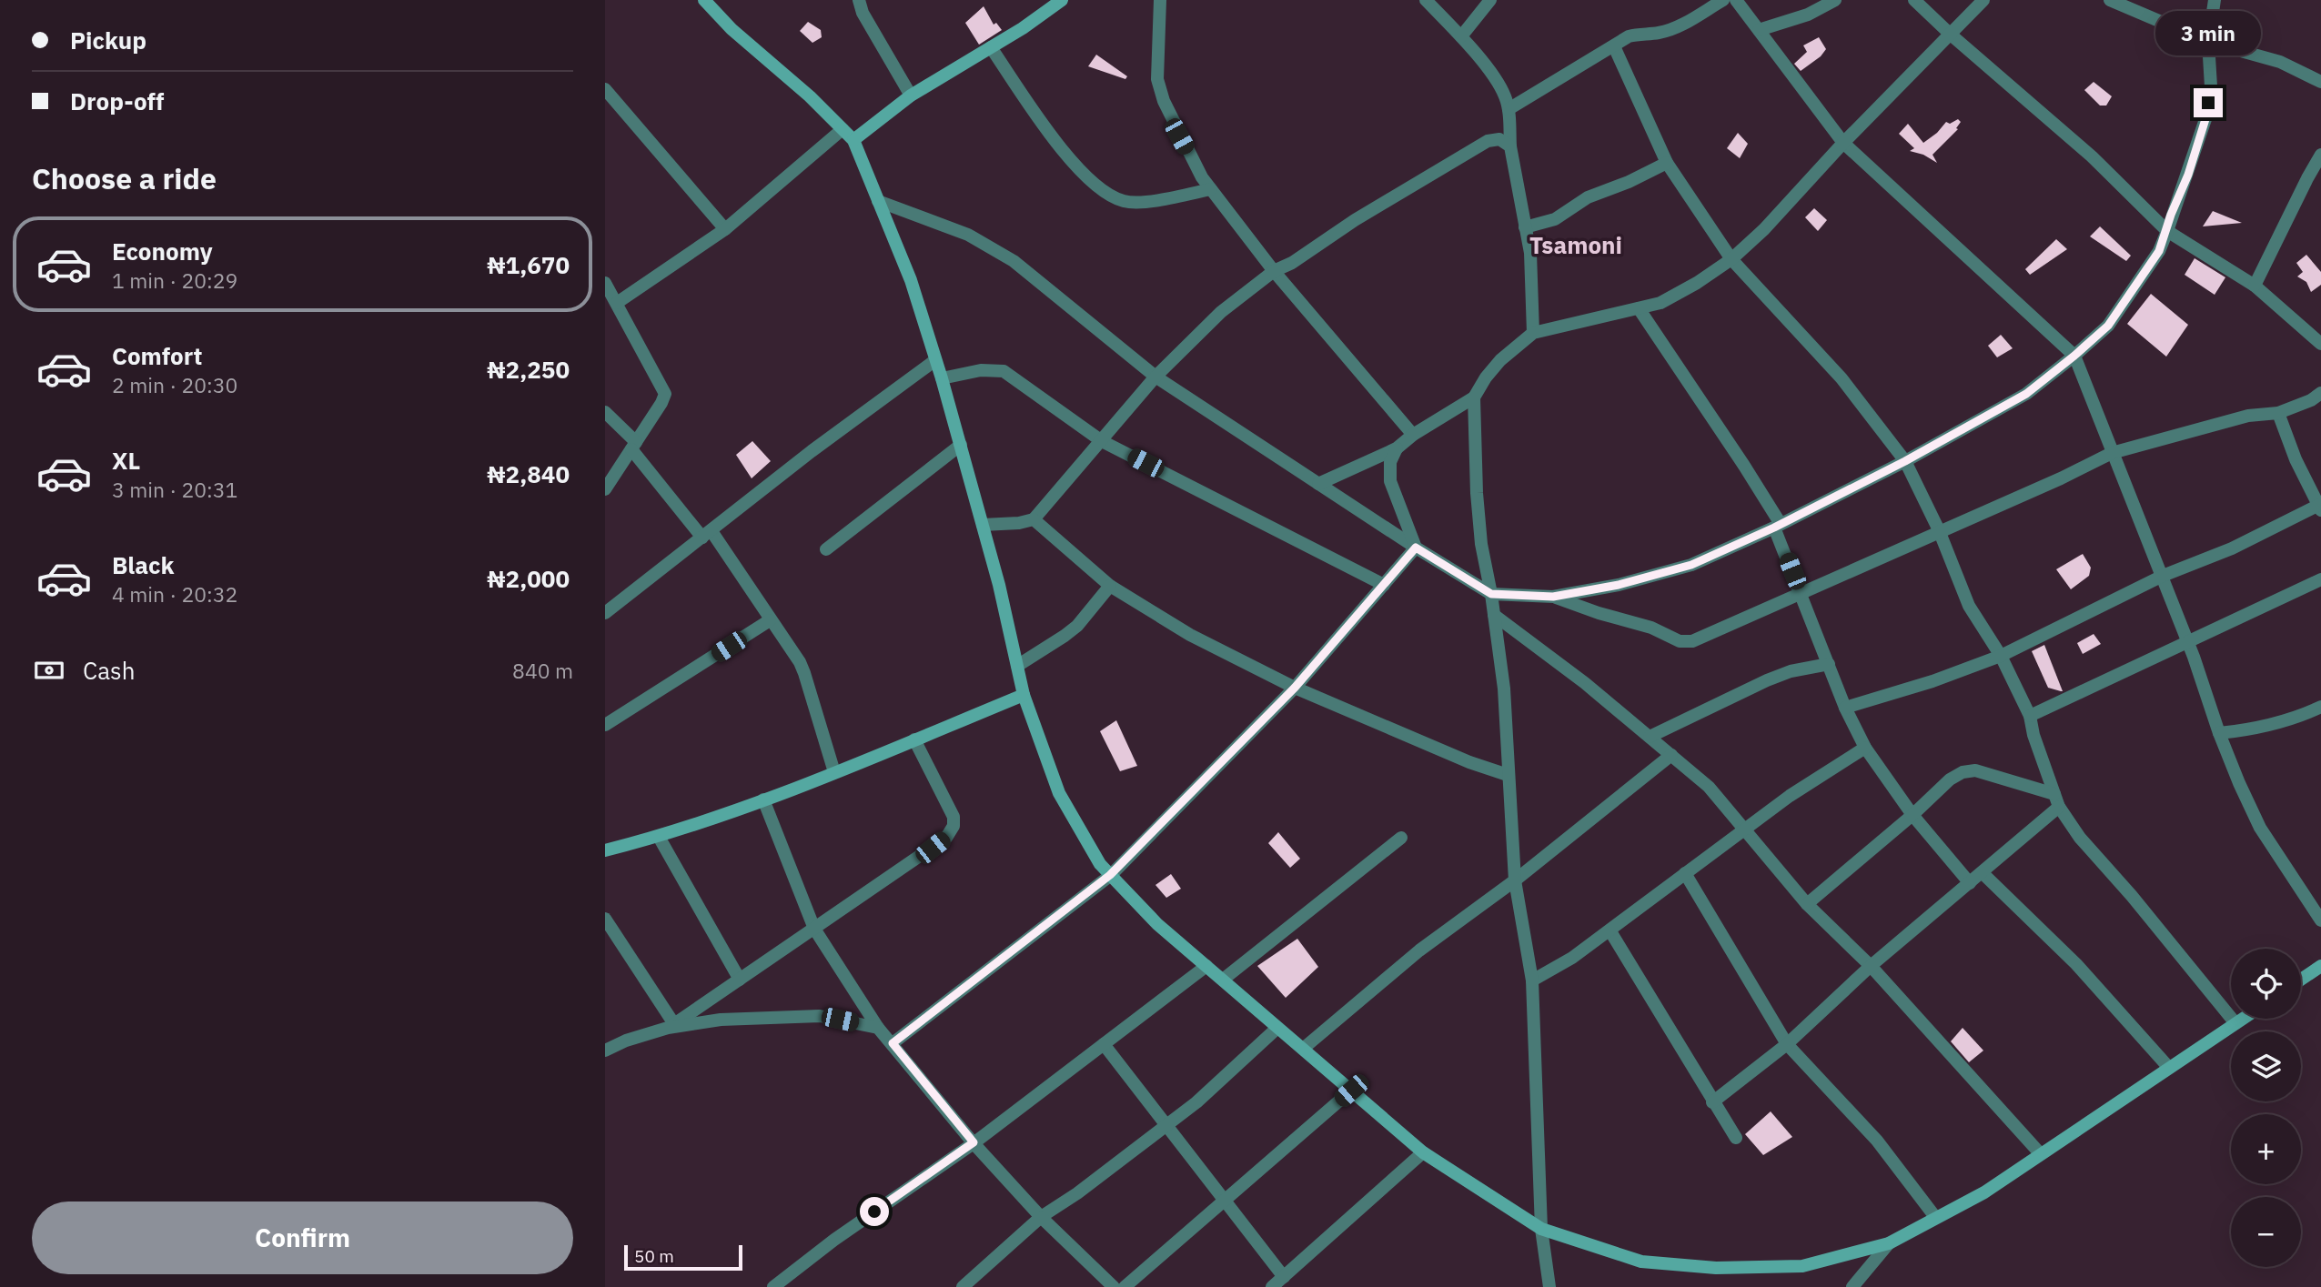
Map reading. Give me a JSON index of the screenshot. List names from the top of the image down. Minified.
{"districts":["Tsamoni"],"scale_bar":"50 m","page":{"banner":["Pickup","Drop-off"],"bubble":"3 min","heading":"Choose a ride","list":[{"name":"Economy","note":"1 min · 20:29","value":"₦1,670"},{"name":"Comfort","note":"2 min · 20:30","value":"₦2,250"},{"name":"XL","note":"3 min · 20:31","value":"₦2,840"},{"name":"Black","note":"4 min · 20:32","value":"₦2,000"}],"pay":["Cash","840 m"],"map_buttons":["+","−"],"buttons":"Confirm","scale":"50 m"}}
